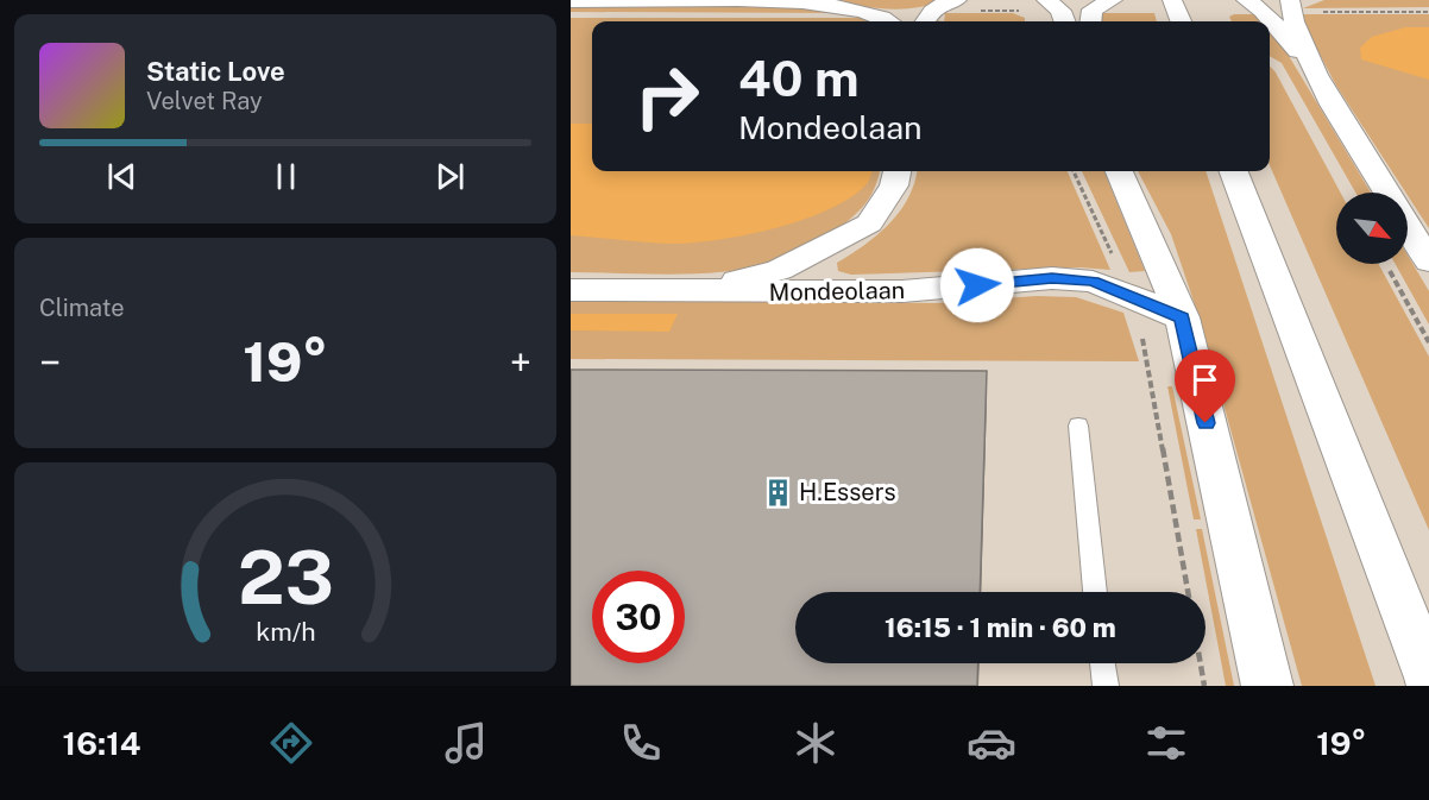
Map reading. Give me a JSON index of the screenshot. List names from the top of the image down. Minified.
{"streets":{"street":["Mondeolaan"]},"places":{"building":["H.Essers"]},"north":"bottom right","page":{"turn":["40 m","Mondeolaan"],"song":["Static Love","Velvet Ray"],"tile":"Climate","heat":["−","19°","+"],"limit":"30","trip":"16:15 · 1 min · 60 m","tabs":["16:14","19°"],"gauge":["23","km/h"]}}
